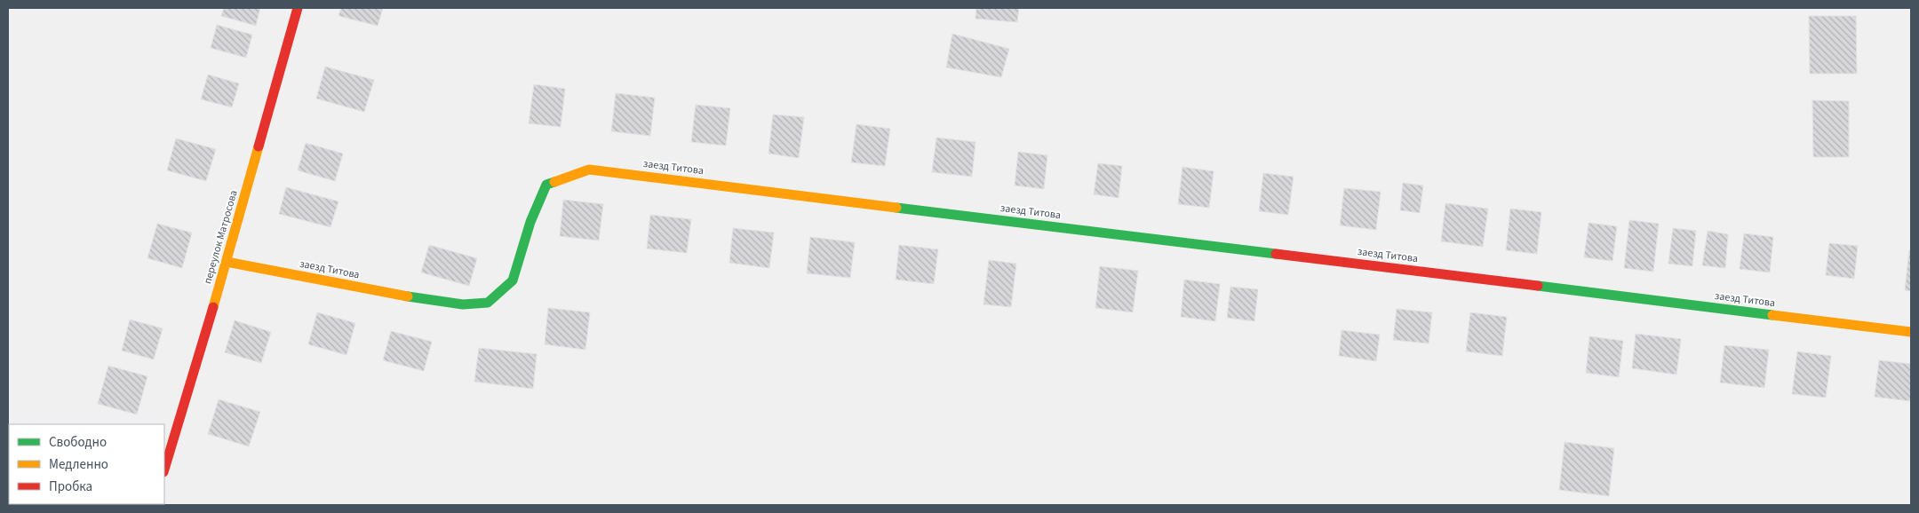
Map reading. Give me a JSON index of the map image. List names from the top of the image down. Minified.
{"streets":{"street":["заезд Титова","переулок Матросова"]},"crossings":[["заезд Титова","переулок Матросова"]],"legend":["Свободно","Медленно","Пробка"]}
